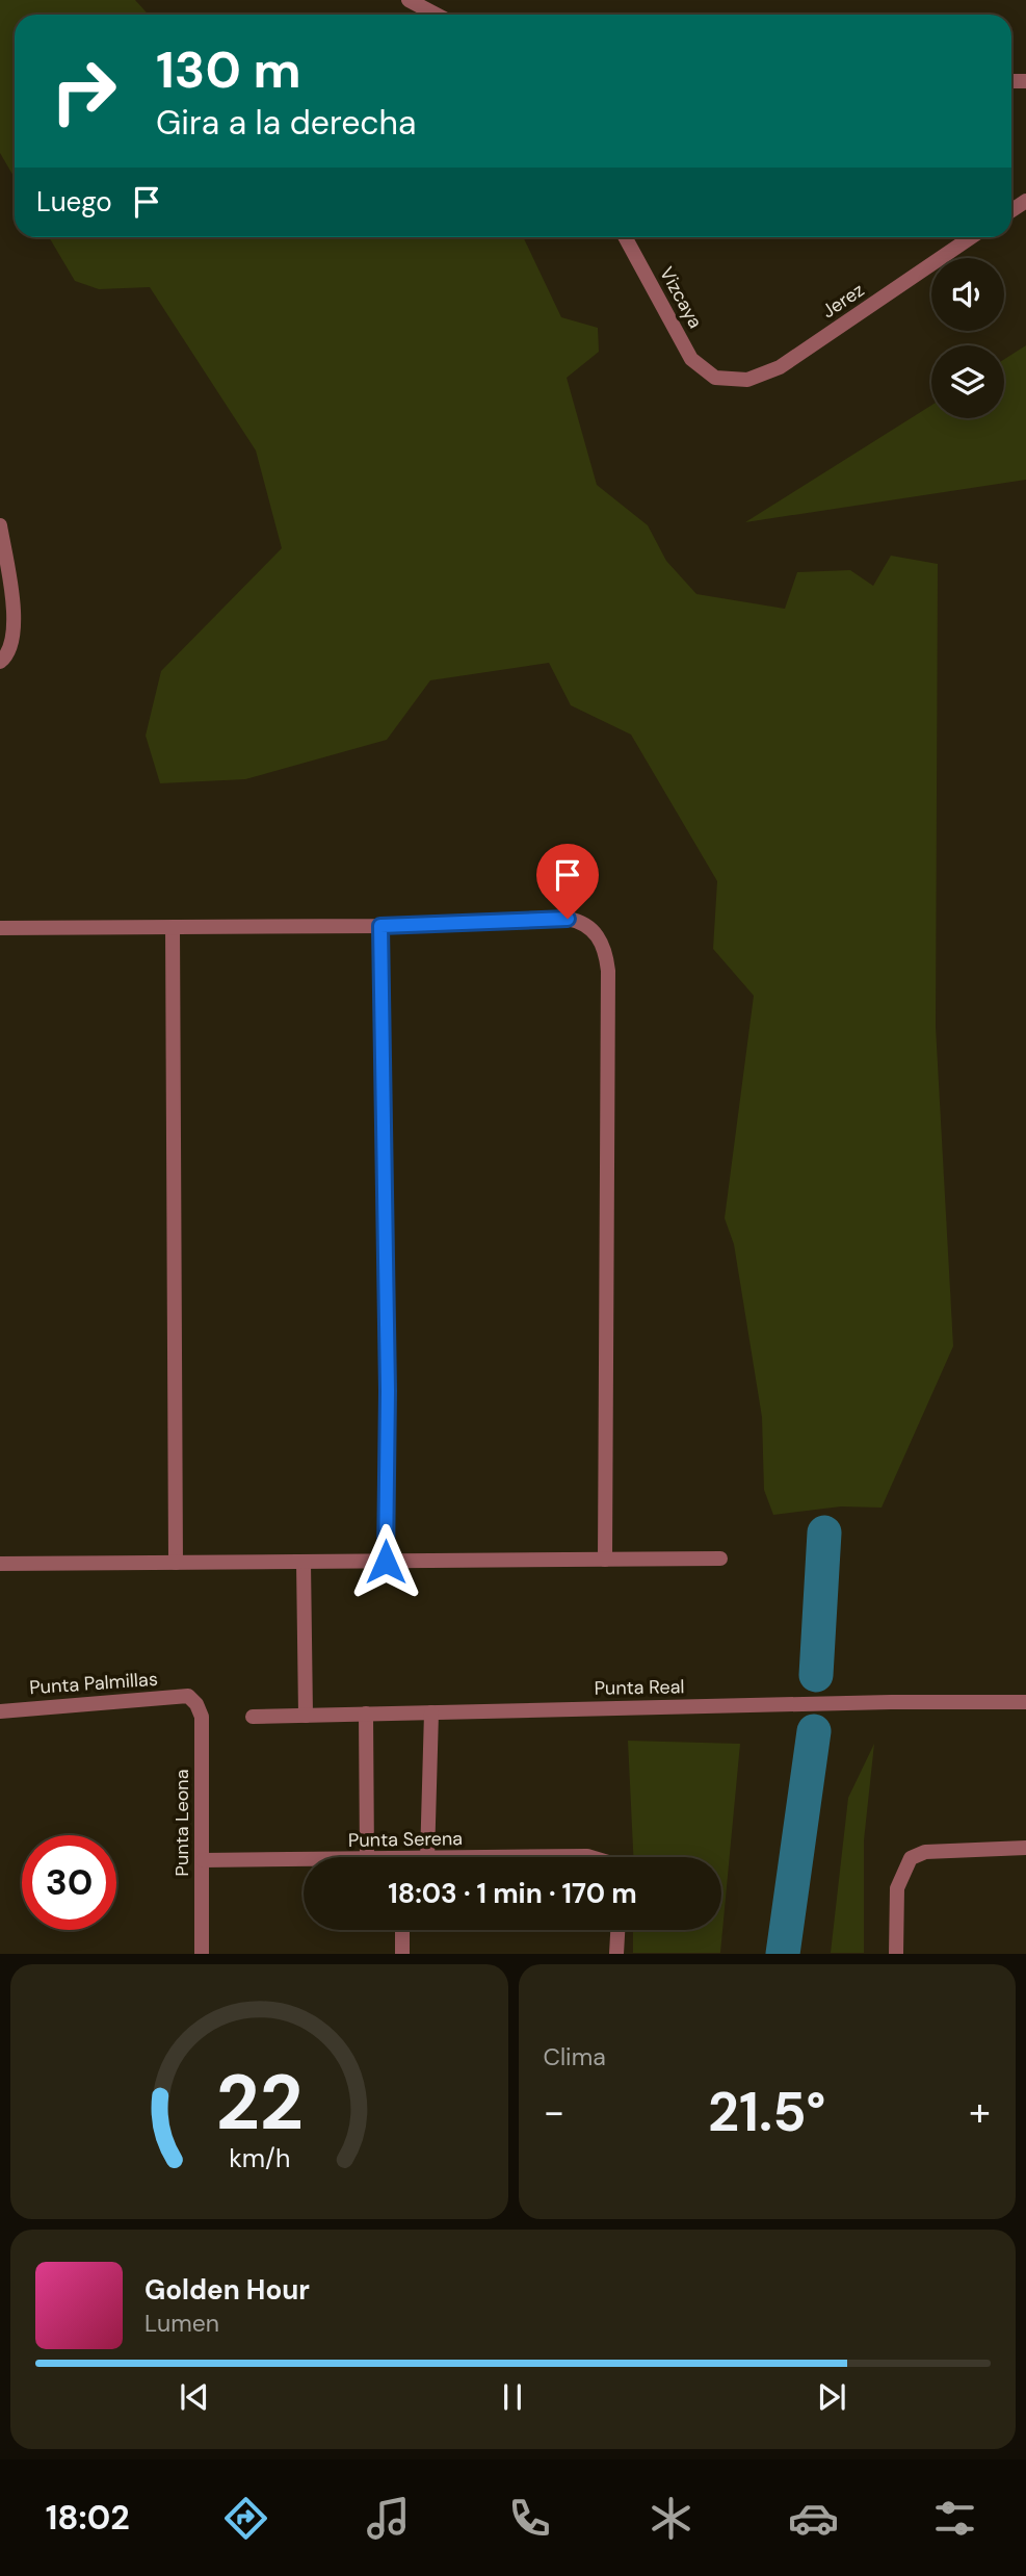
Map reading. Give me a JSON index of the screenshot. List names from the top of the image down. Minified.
{"streets":{"street":["Vizcaya","Jerez","Punta Palmillas","Punta Real","Punta Leona","Punta Serena"]},"crossings":[["Vizcaya","Jerez"],["Punta Palmillas","Punta Leona"],["Punta Leona","Punta Serena"]],"page":{"turn":["130 m","Gira a la derecha"],"then":"Luego","limit":"30","trip":"18:03 · 1 min · 170 m","tile":"Clima","heat":["−","21.5°","+"],"song":["Golden Hour","Lumen"],"tabs":"18:02","gauge":["22","km/h"]}}
